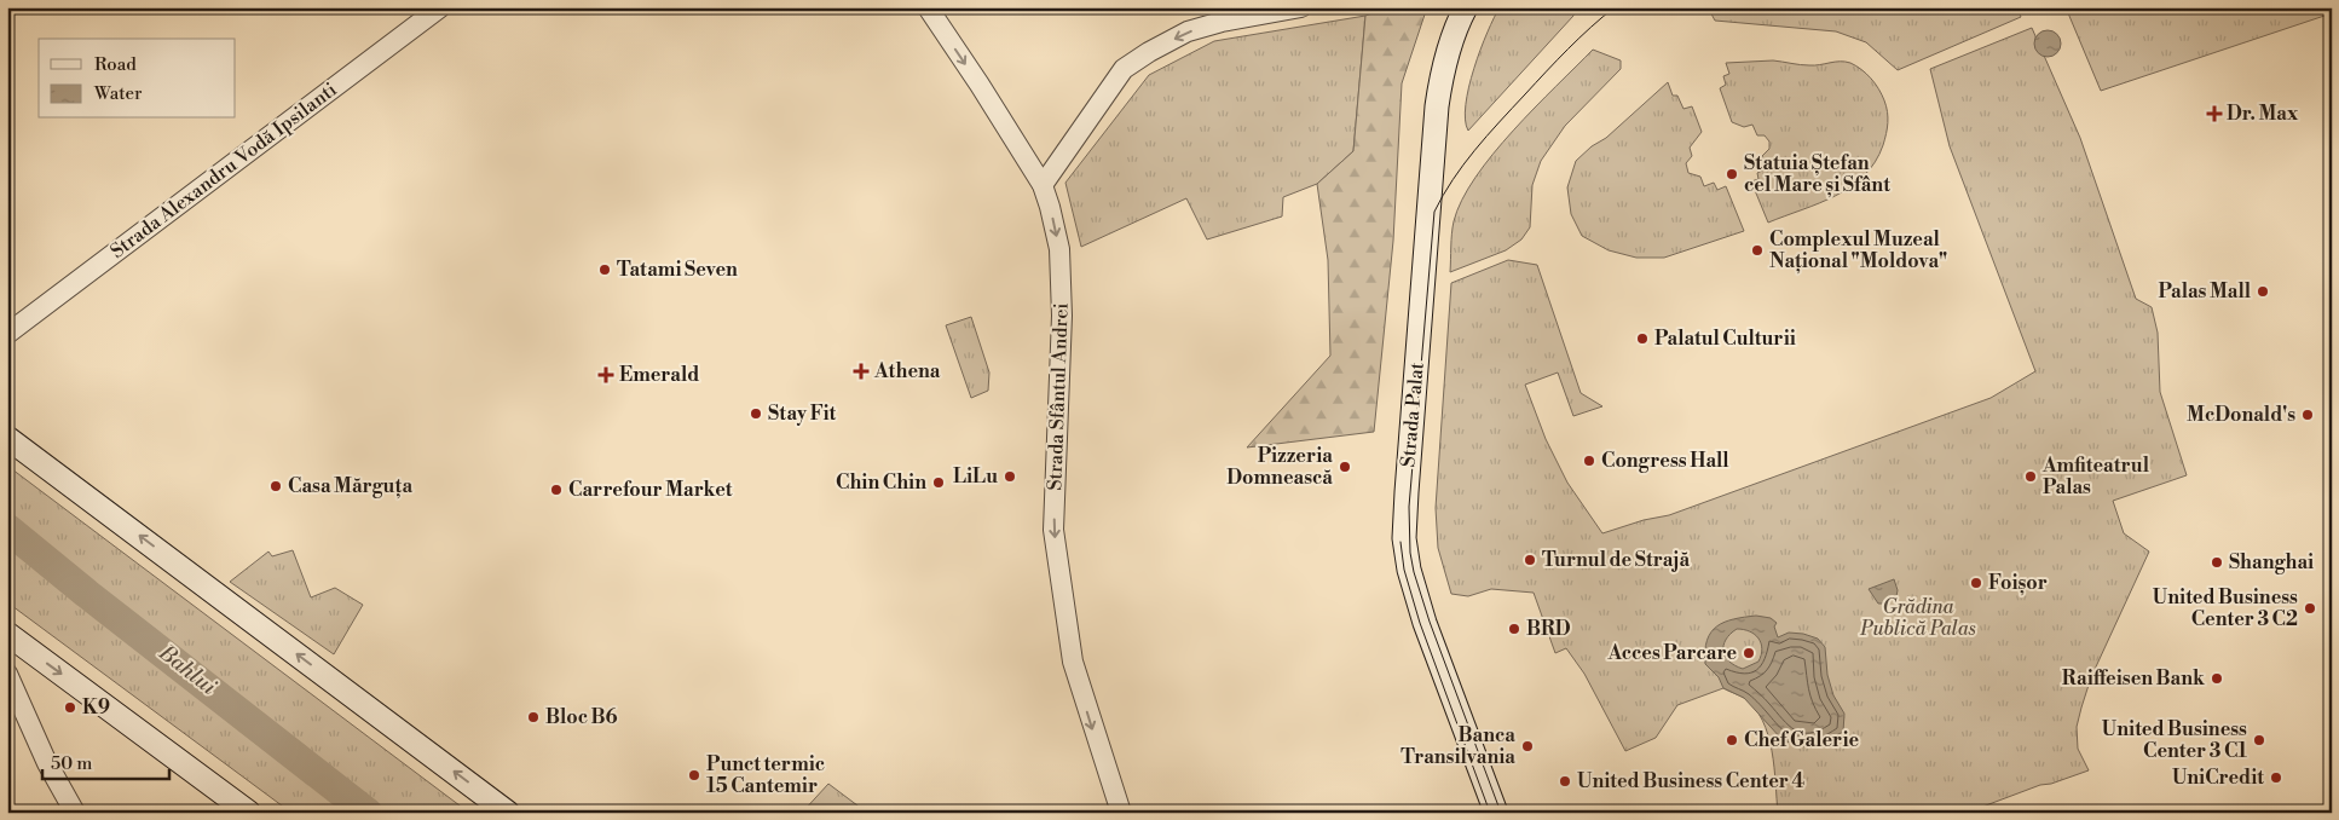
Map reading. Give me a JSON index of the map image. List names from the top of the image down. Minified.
{"streets":{"main road":["Strada Palat"],"street":["Strada Alexandru Vodă Ipsilanti","Strada Sfântul Andrei"]},"one_way":["Strada Sfântul Andrei"],"water":["Bahlui"],"parks":["Grădina Publică Palas"],"places":{"health":["Dr. Max","Athena","Emerald"],"other":["Statuia Ștefan cel Mare și Sfânt","Complexul Muzeal Național \"Moldova\"","Tatami Seven","Palas Mall","Palatul Culturii","Stay Fit","McDonald's","Congress Hall","Pizzeria Domnească","LiLu","Amfiteatrul Palas","Chin Chin","Casa Mărguța","Carrefour Market","Turnul de Strajă","Shanghai","Foișor","United Business Center 3 C2","BRD","Acces Parcare","Raiffeisen Bank","K9","Bloc B6","Chef Galerie","United Business Center 3 C1","Banca Transilvania","Punct termic 15 Cantemir","UniCredit","United Business Center 4"]},"legend":["Road","Water"],"scale_bar":"50 m"}
